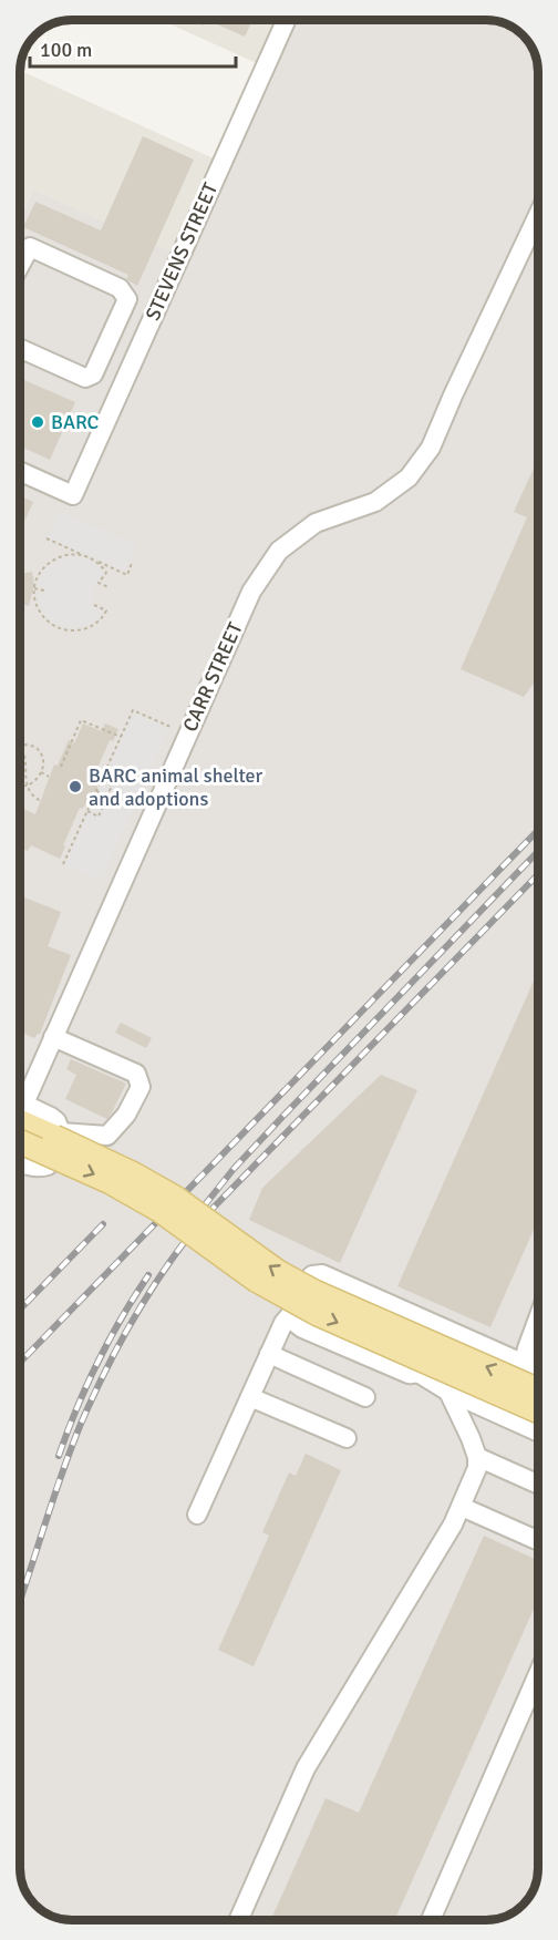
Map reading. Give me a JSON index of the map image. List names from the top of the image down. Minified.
{"streets":{"street":["STEVENS STREET","CARR STREET"]},"places":["BARC","BARC animal shelter and adoptions"],"scale_bar":"100 m"}
